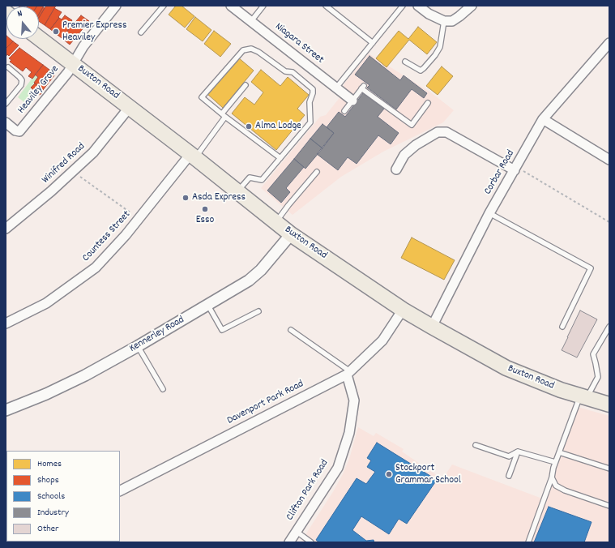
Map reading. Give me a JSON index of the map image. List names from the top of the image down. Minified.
{"streets":{"highway":["Buxton Road"],"street":["Niagara Street","Heaviley Grove","Winifred Road","Corbar Road","Countess Street","Kennerley Road","Davenport Park Road","Clifton Park Road"]},"crossings":[["Buxton Road","Heaviley Grove"],["Buxton Road","Winifred Road"],["Buxton Road","Corbar Road"],["Buxton Road","Countess Street"],["Buxton Road","Kennerley Road"],["Buxton Road","Davenport Park Road"],["Davenport Park Road","Clifton Park Road"]],"places":["Premier Express Heaviley","Alma Lodge","Asda Express","Esso","Stockport Grammar School"],"legend":["Homes","Shops","Schools","Industry","Other"],"north":"top"}
